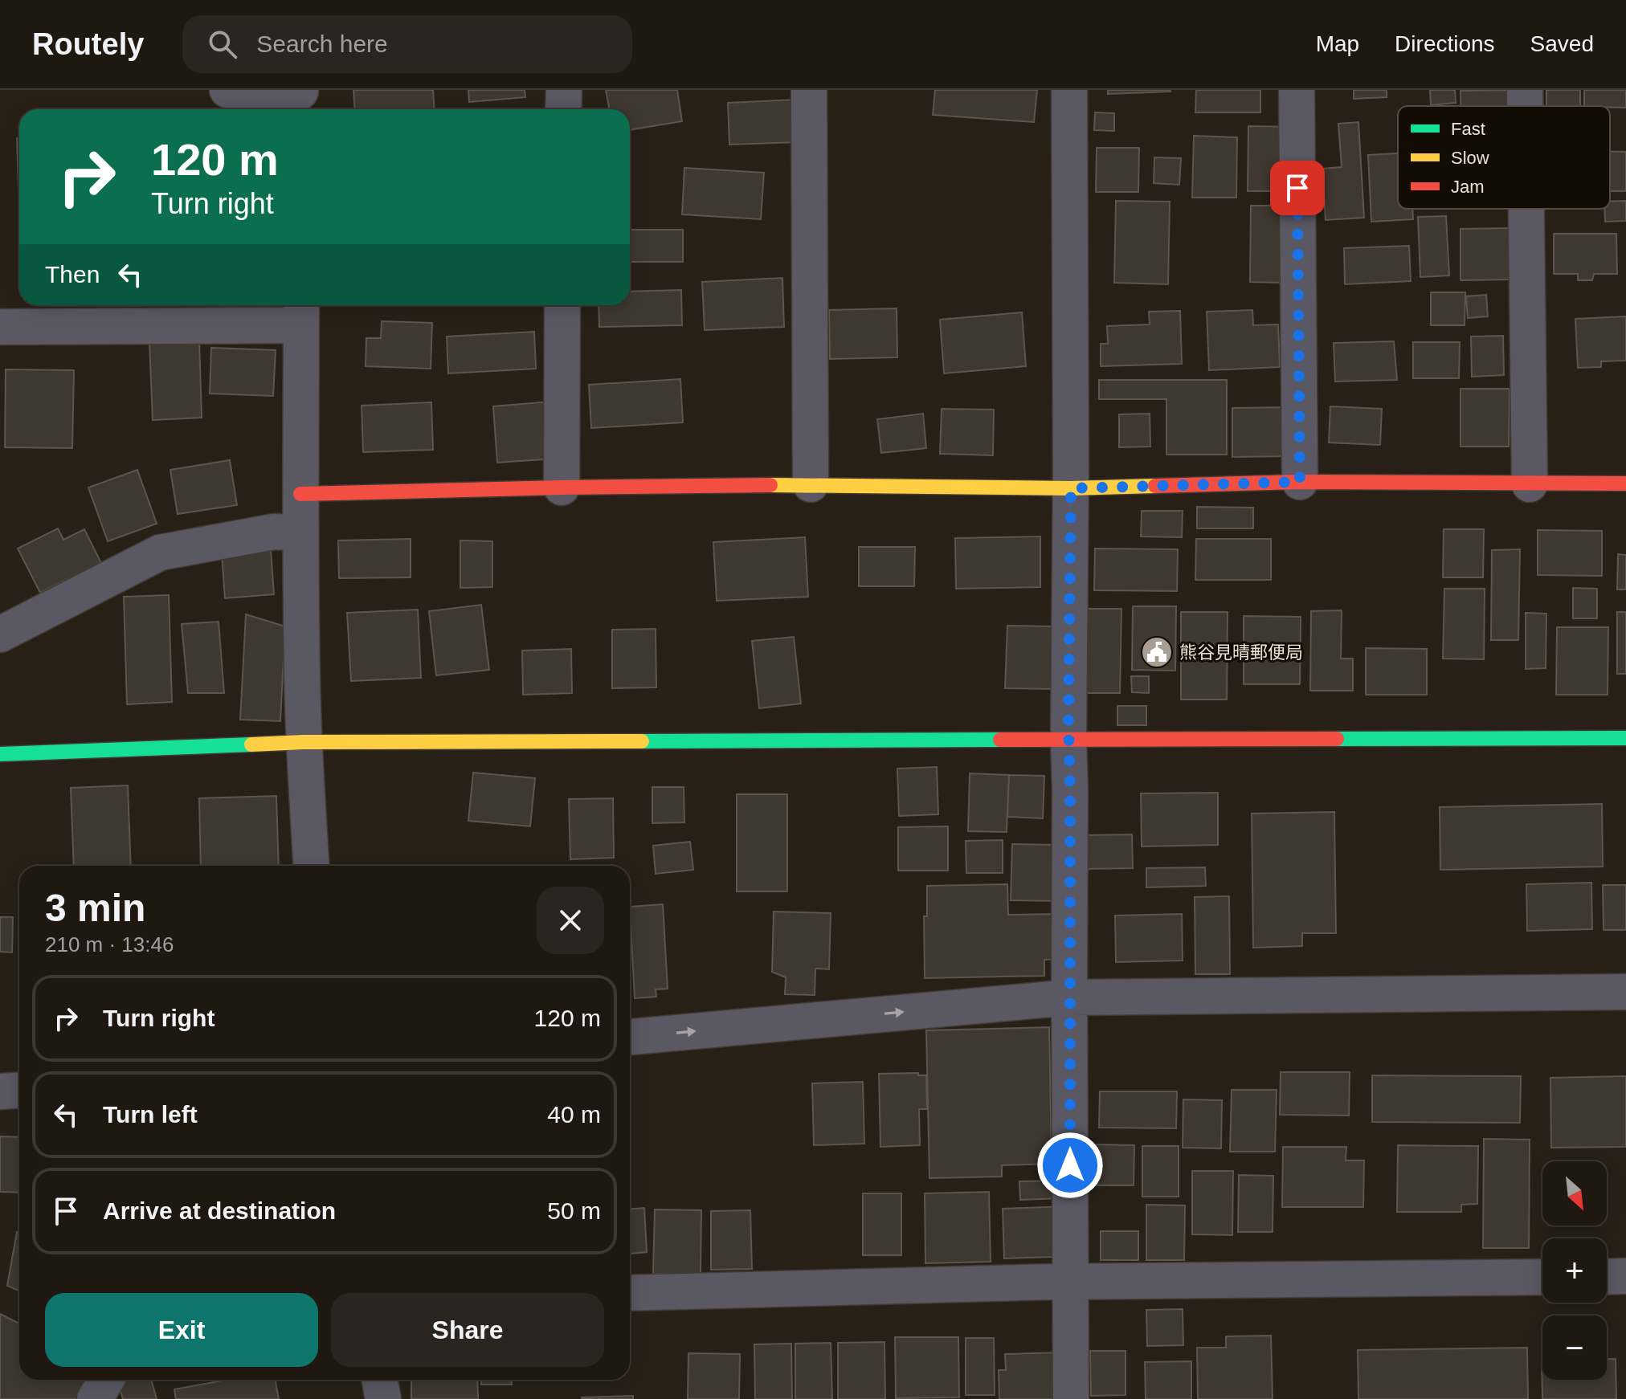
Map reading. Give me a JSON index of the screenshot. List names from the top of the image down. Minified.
{"places":{"public building":["熊谷見晴郵便局"]},"legend":["Fast","Slow","Jam"],"north":"bottom right","page":{"header":"Routely","search":"Search here","nav":["Map","Directions","Saved"],"turn":["120 m","Turn right"],"then":"Then","heading":["3 min","210 m · 13:46"],"list":[{"name":"Turn right","value":"120 m"},{"name":"Turn left","value":"40 m"},{"name":"Arrive at destination","value":"50 m"}],"map_buttons":["+","−"],"buttons":["Exit","Share"]}}
